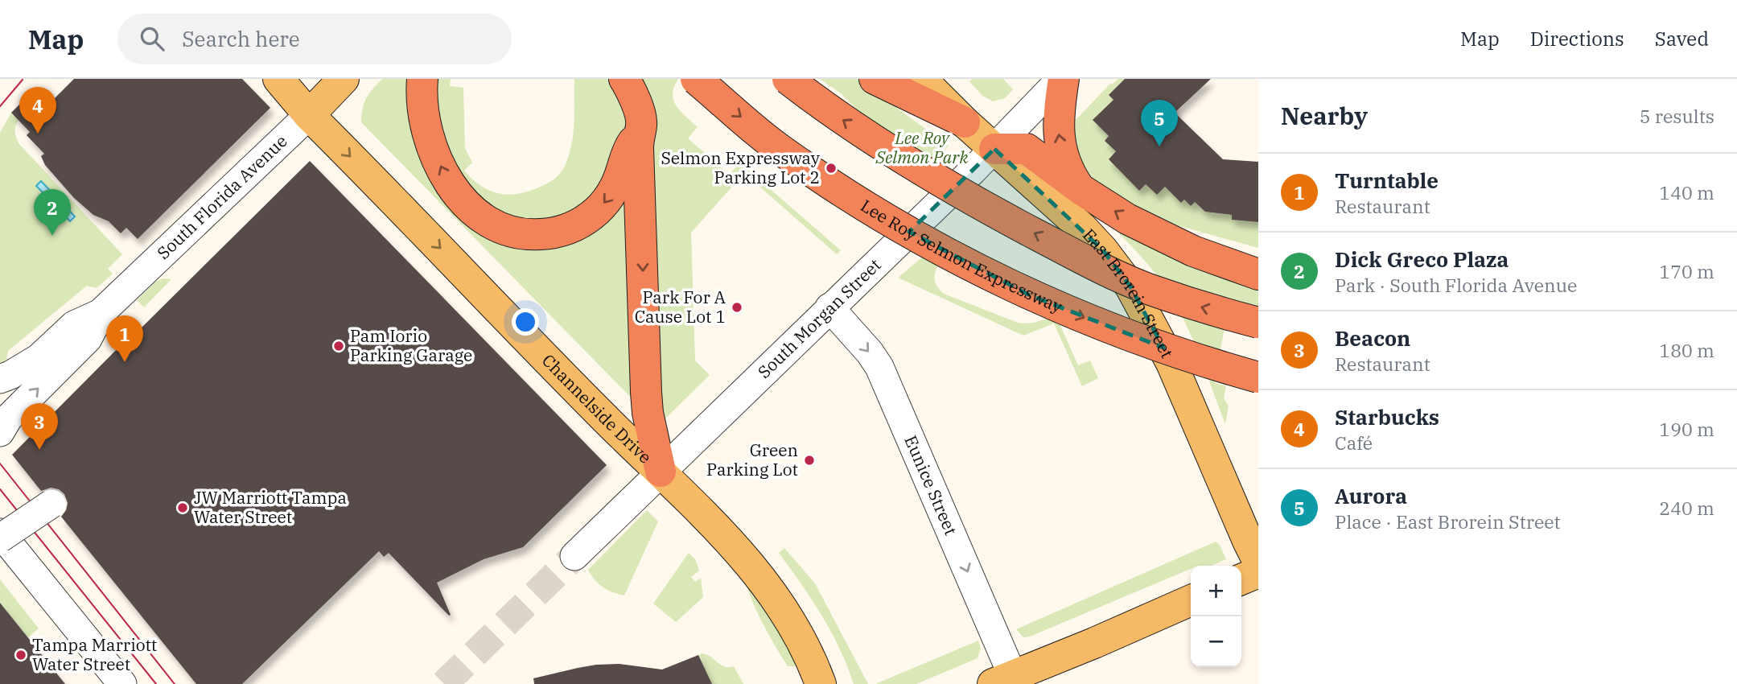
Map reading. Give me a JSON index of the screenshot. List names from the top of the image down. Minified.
{"streets":{"highway":["Lee Roy Selmon Expressway"],"main road":["South Florida Avenue","East Brorein Street","Channelside Drive"],"street":["South Morgan Street","Eunice Street"]},"crossings":[["South Florida Avenue","Channelside Drive"],["East Brorein Street","South Morgan Street"],["South Morgan Street","Channelside Drive"],["South Morgan Street","Eunice Street"]],"one_way":["Channelside Drive","Eunice Street"],"parks":["Lee Roy Selmon Park"],"places":["Selmon Expressway Parking Lot 2","Park For A Cause Lot 1","Pam Iorio Parking Garage","Green Parking Lot","JW Marriott Tampa Water Street","Tampa Marriott Water Street"],"page":{"header":"Map","search":"Search here","nav":["Map","Directions","Saved"],"heading":["Nearby","5 results"],"pins":["4","5","2","1","3"],"list":[{"mark":"1","name":"Turntable","note":"Restaurant","value":"140 m"},{"mark":"2","name":"Dick Greco Plaza","note":"Park · South Florida Avenue","value":"170 m"},{"mark":"3","name":"Beacon","note":"Restaurant","value":"180 m"},{"mark":"4","name":"Starbucks","note":"Café","value":"190 m"},{"mark":"5","name":"Aurora","note":"Place · East Brorein Street","value":"240 m"}],"map_buttons":["+","−"]}}
